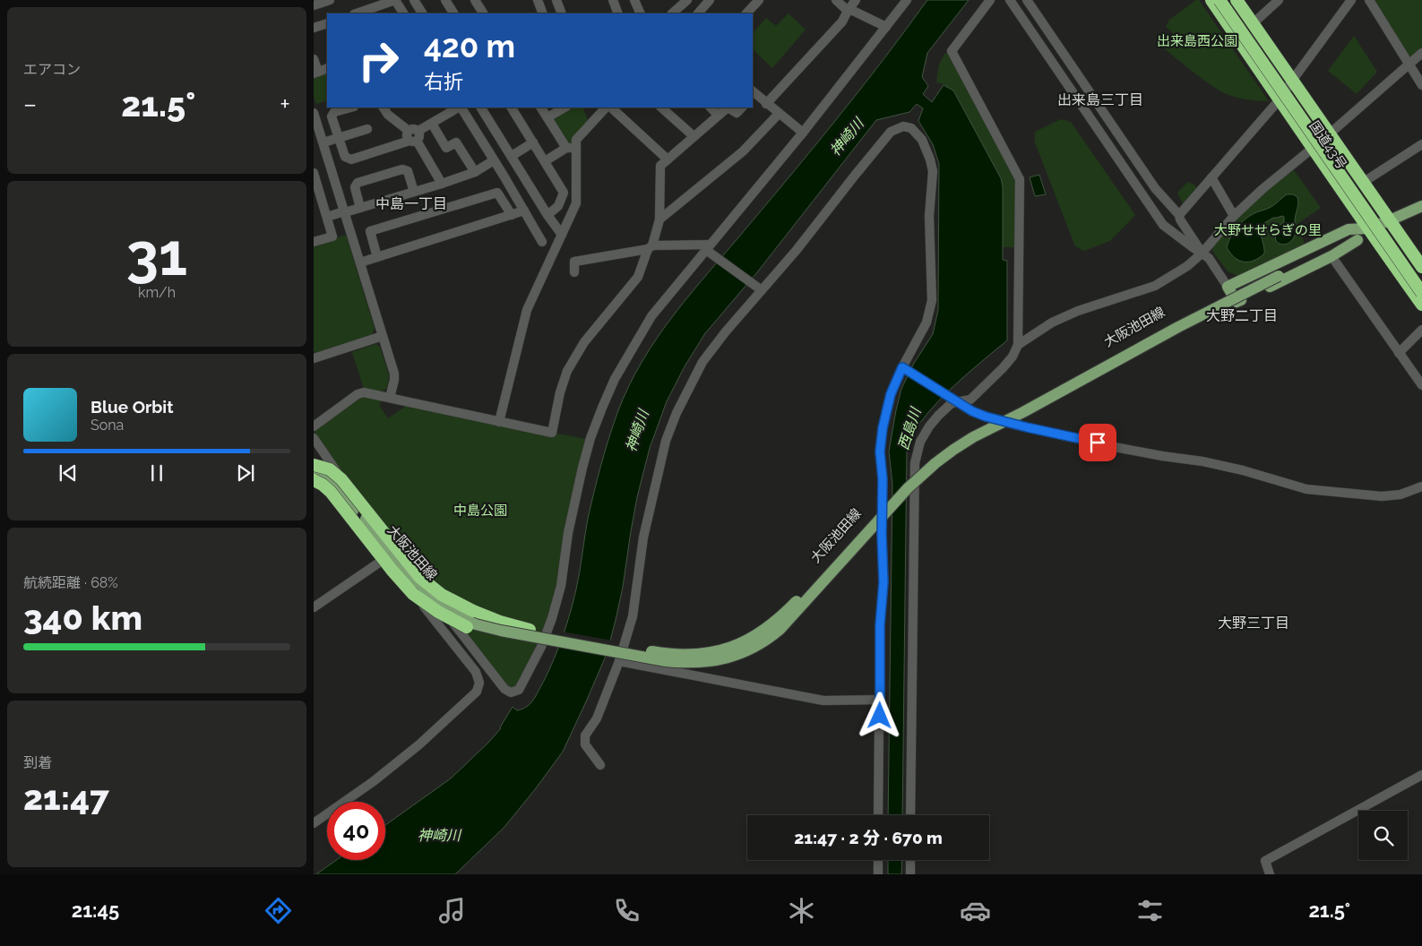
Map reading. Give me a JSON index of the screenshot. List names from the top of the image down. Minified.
{"streets":{"highway":["国道43号"],"main road":["大阪池田線"]},"crossings":[["国道43号","大阪池田線"]],"districts":["出来島三丁目","中島一丁目","大野二丁目","大野三丁目"],"water":["神崎川","西島川"],"parks":["出来島西公園","大野せせらぎの里","中島公園"],"page":{"tile":["エアコン",["31","km/h"],["航続距離 · 68%","340 km"],["到着","21:47"]],"turn":["420 m","右折"],"heat":["−","21.5°","+"],"song":["Blue Orbit","Sona"],"limit":"40","trip":"21:47 · 2 分 · 670 m","tabs":["21:45","21.5°"]}}
